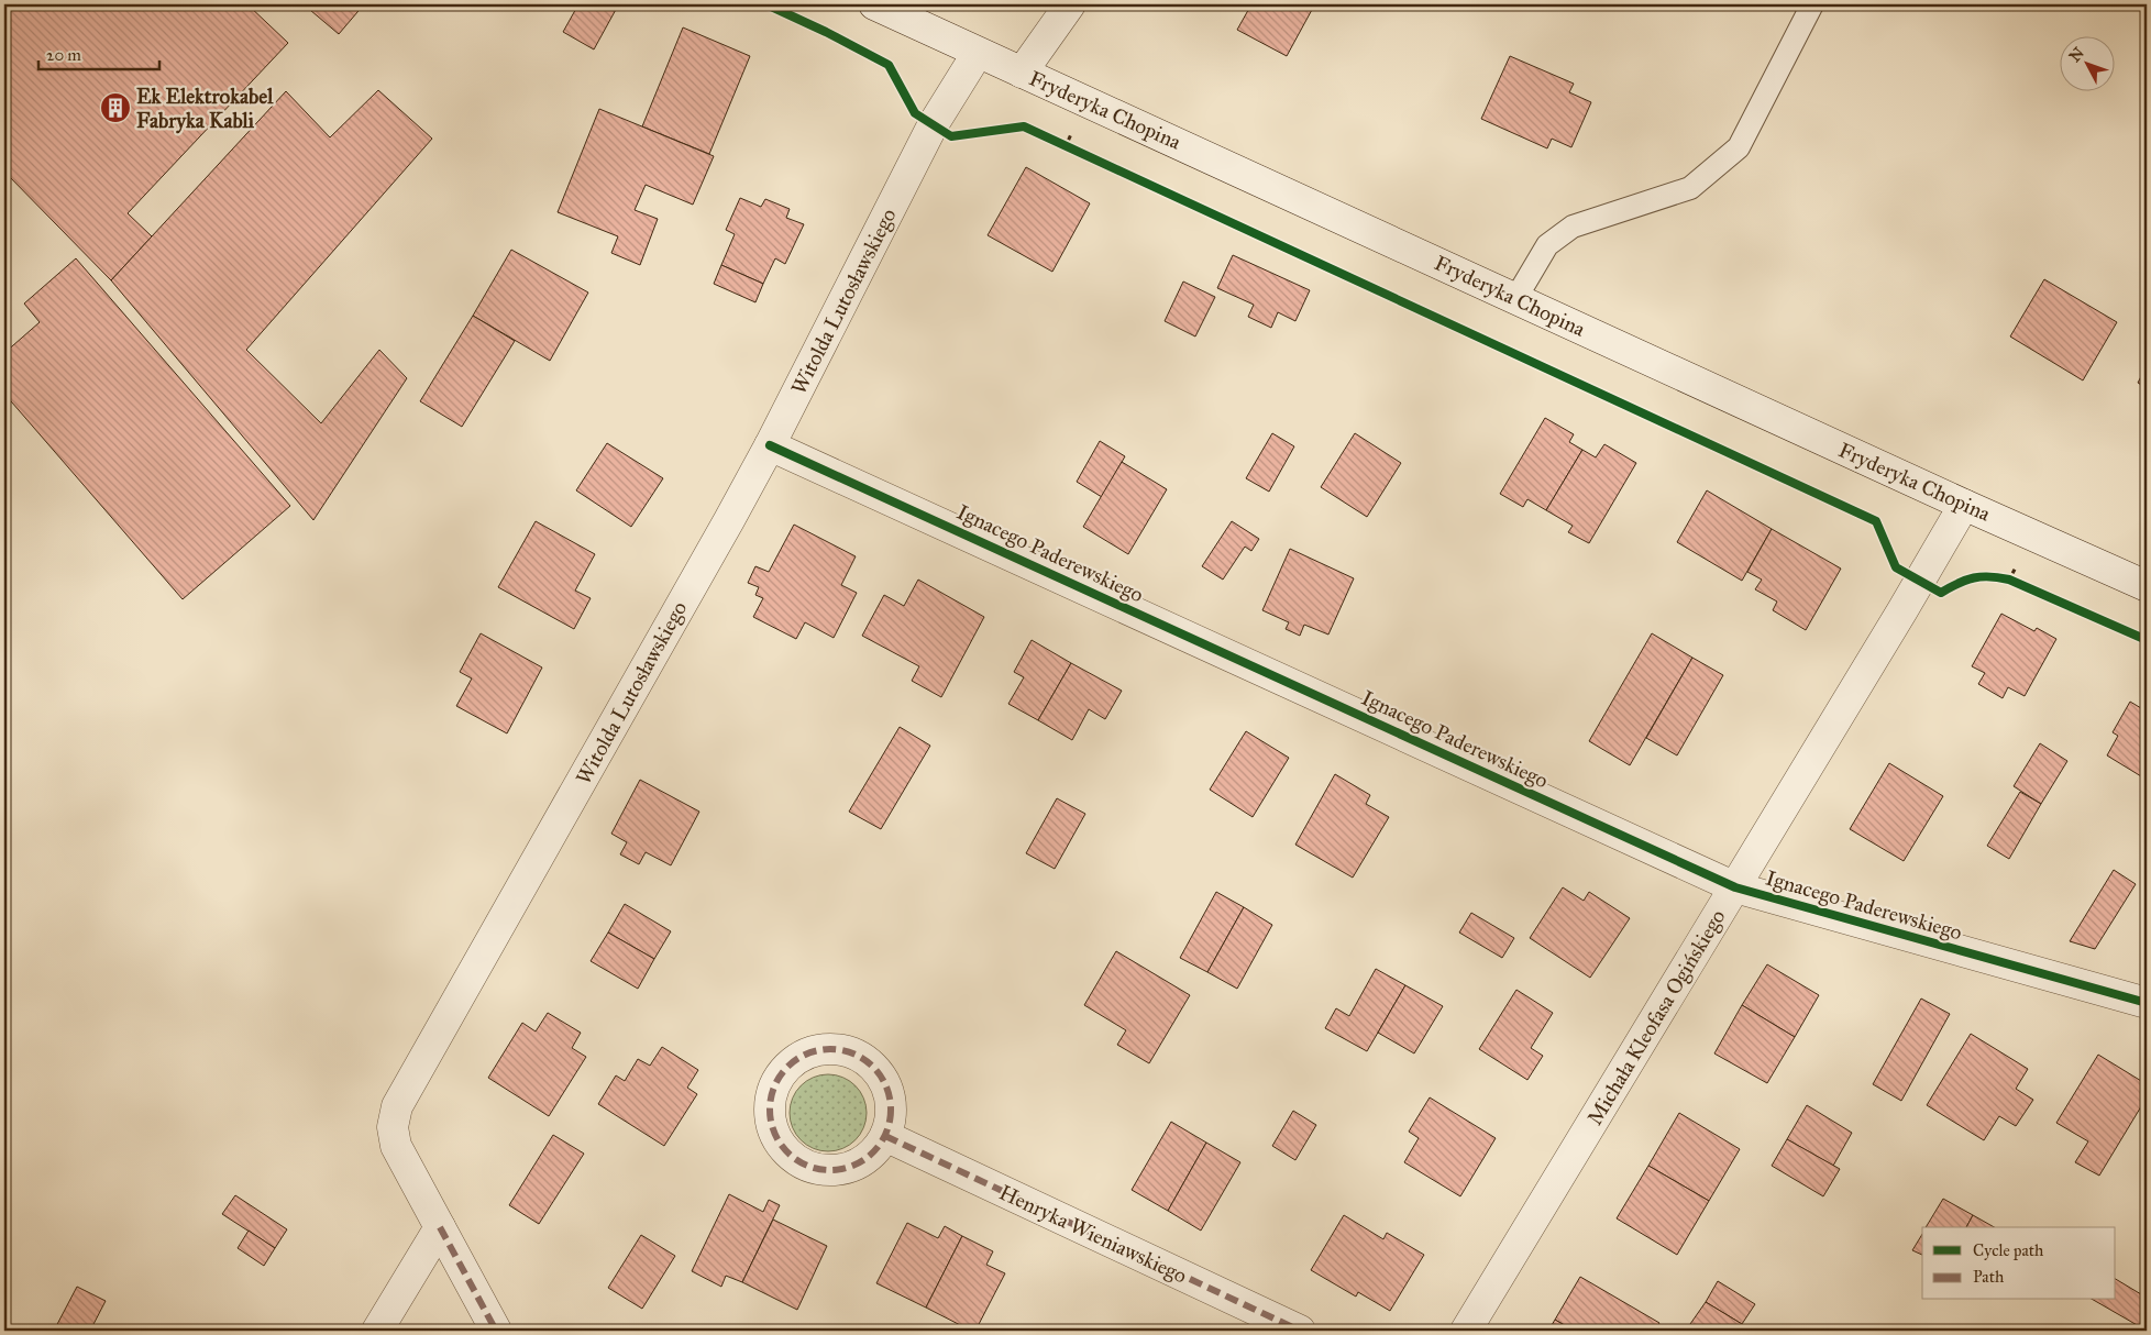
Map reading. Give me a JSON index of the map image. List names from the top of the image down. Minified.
{"streets":{"street":["Fryderyka Chopina","Witolda Lutosławskiego","Ignacego Paderewskiego","Michała Kleofasa Ogińskiego","Henryka Wieniawskiego"]},"crossings":[["Fryderyka Chopina","Witolda Lutosławskiego"],["Fryderyka Chopina","Michała Kleofasa Ogińskiego"],["Witolda Lutosławskiego","Ignacego Paderewskiego"],["Ignacego Paderewskiego","Michała Kleofasa Ogińskiego"]],"places":{"building":["Ek Elektrokabel Fabryka Kabli"]},"legend":["Cycle path","Path"],"scale_bar":"20 m","north":"top left"}
